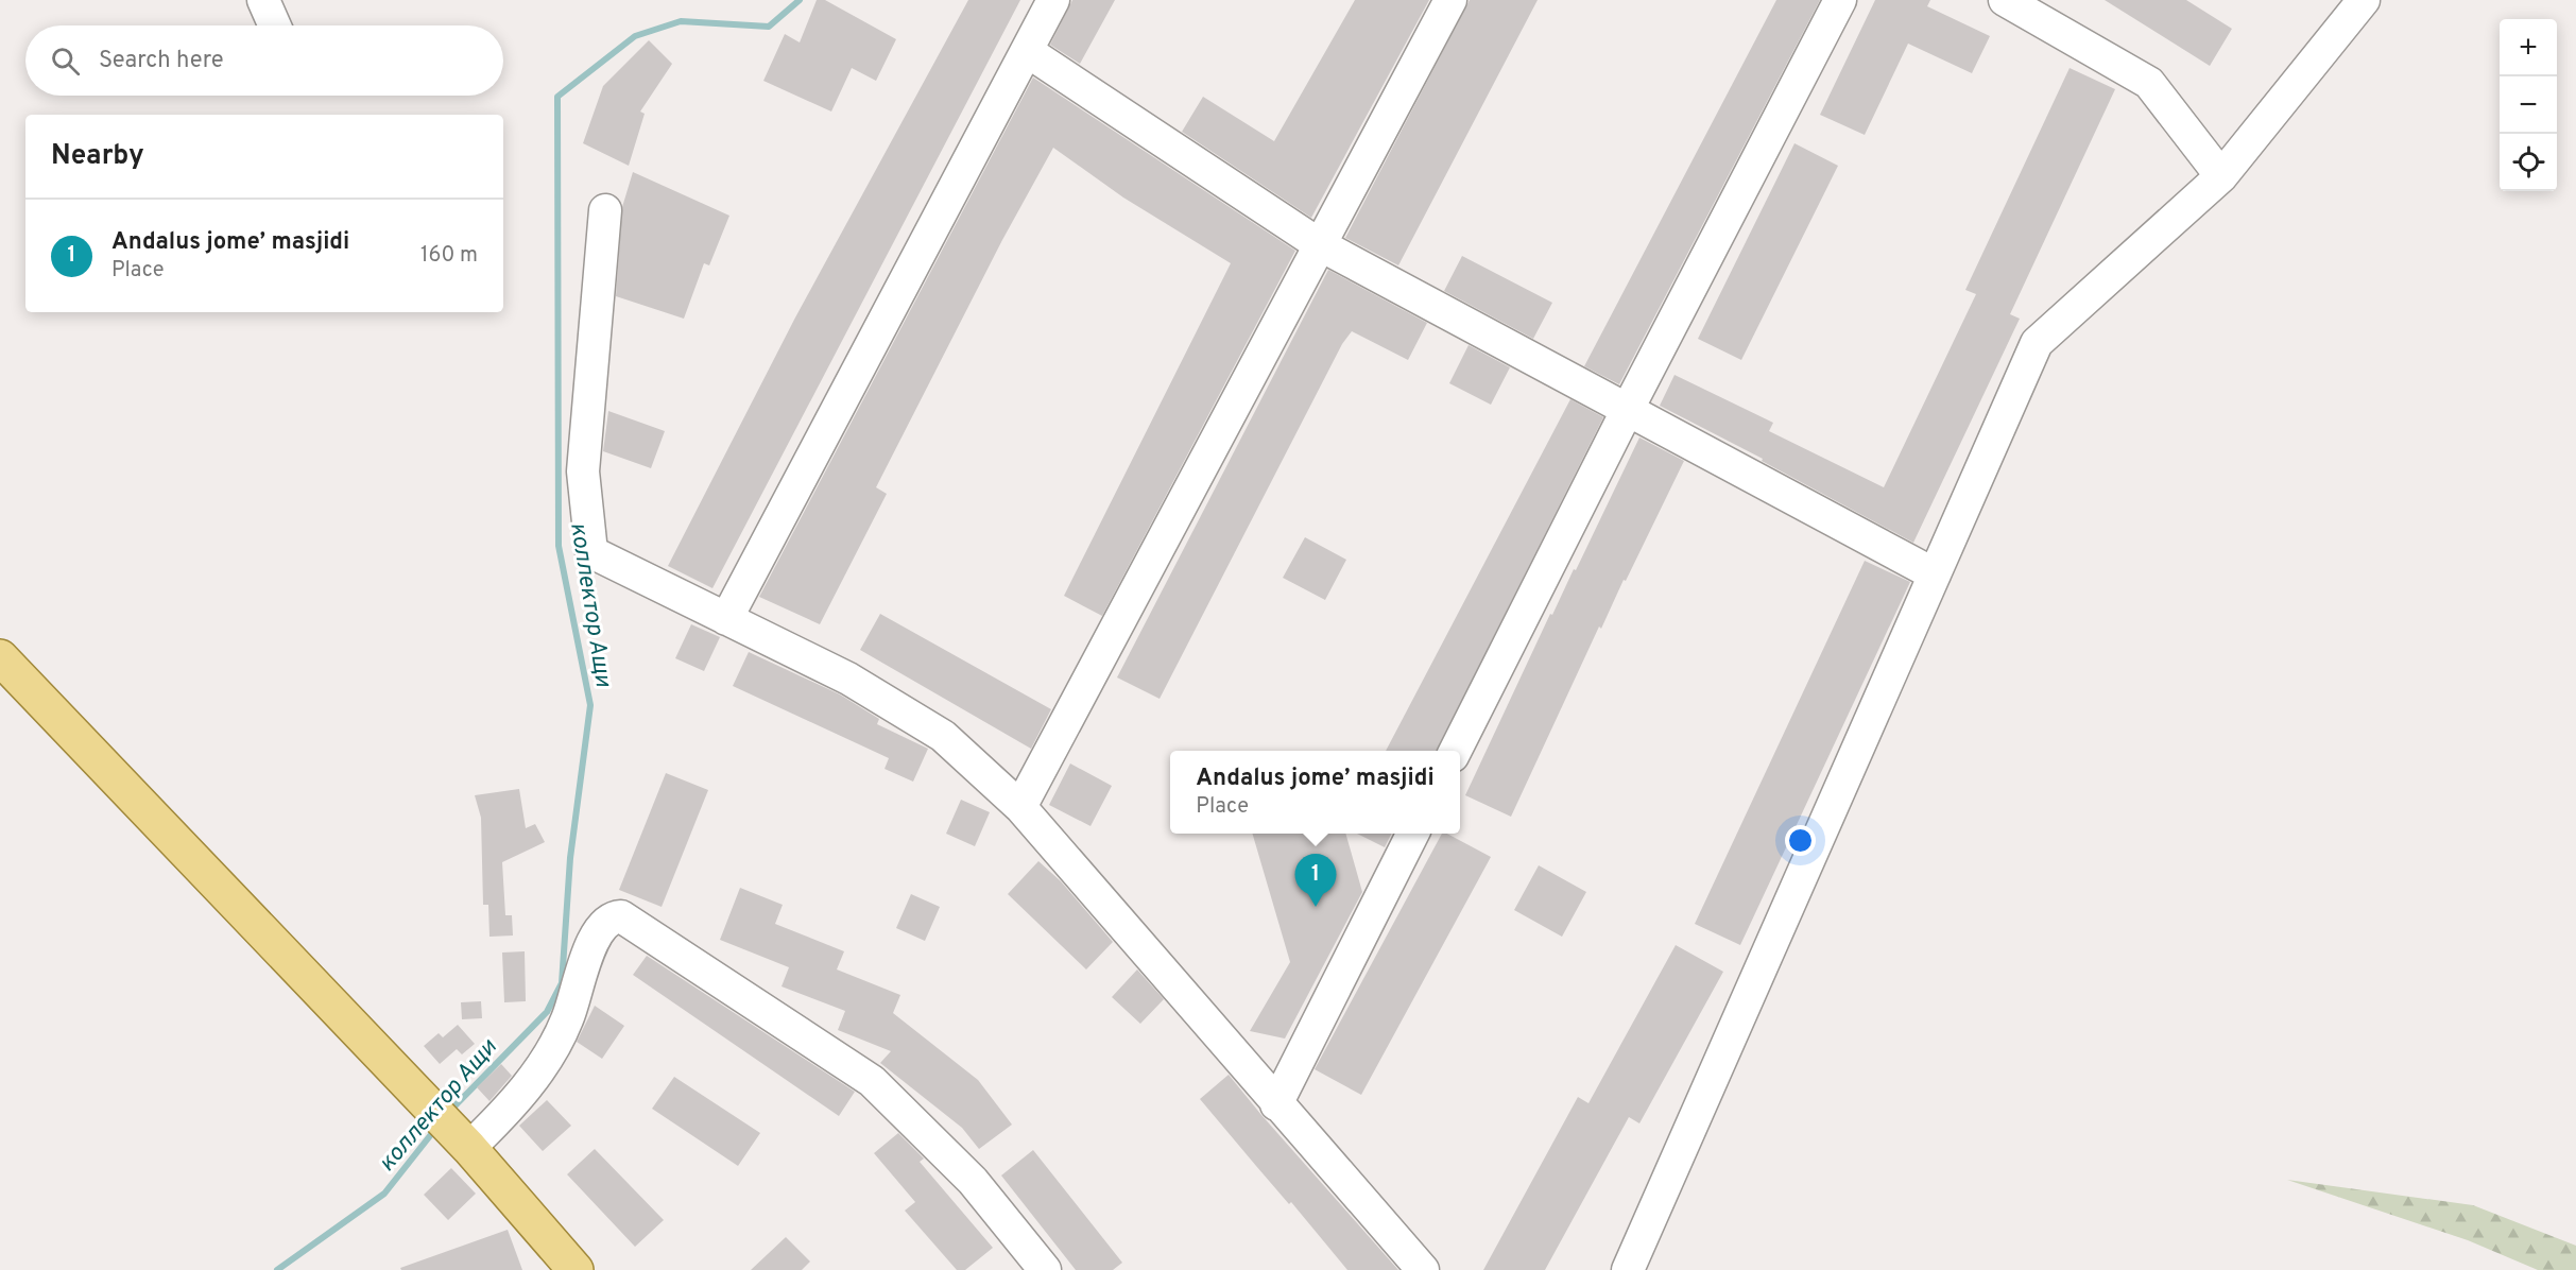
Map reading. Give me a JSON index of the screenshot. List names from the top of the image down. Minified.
{"water":["коллектор Ащи"],"page":{"map_buttons":["+","−"],"search":"Search here","heading":"Nearby","list":[{"mark":"1","name":"Andalus jome’ masjidi","note":"Place","value":"160 m"}],"popup":["Andalus jome’ masjidi","Place"],"pins":"1"}}
